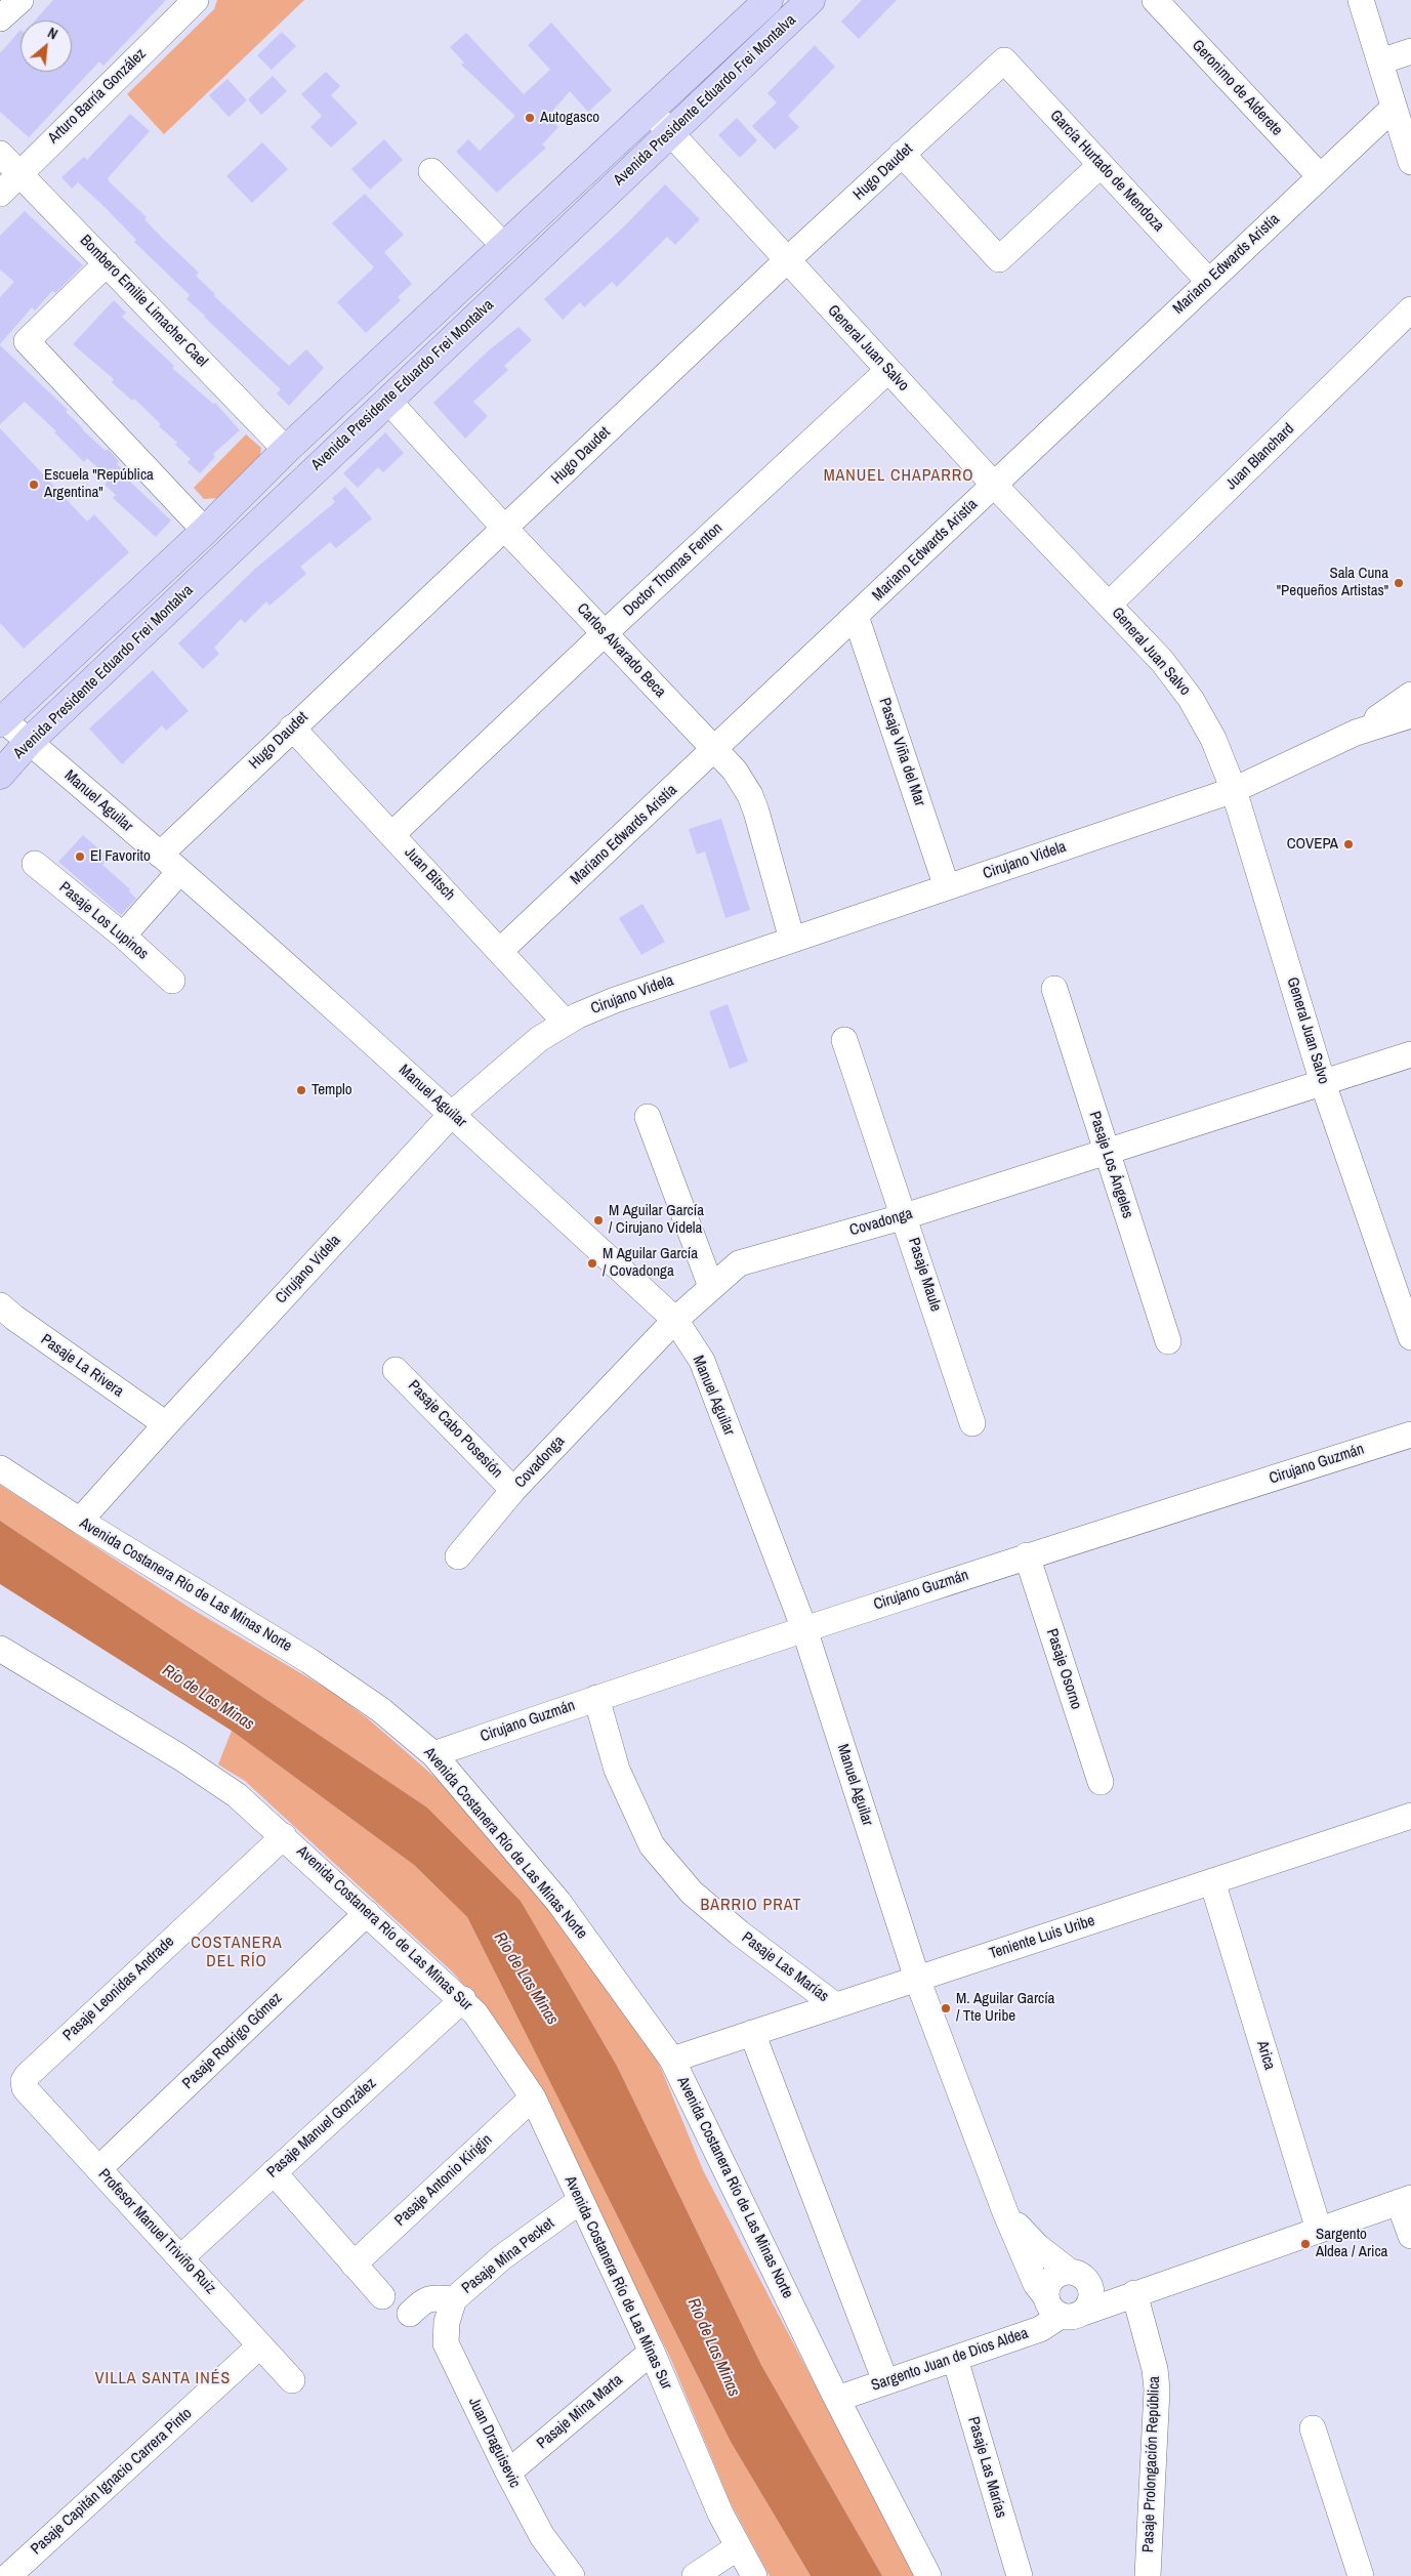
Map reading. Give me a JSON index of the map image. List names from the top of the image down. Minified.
{"streets":{"main road":["Avenida Presidente Eduardo Frei Montalva"],"street":["Geronimo de Alderete","Arturo Barría González","García Hurtado de Mendoza","Hugo Daudet","Mariano Edwards Aristía","Bombero Emilie Limacher Cael","General Juan Salvo","Juan Blanchard","Doctor Thomas Fenton","Carlos Alvarado Beca","Pasaje Viña del Mar","Manuel Aguilar","Cirujano Videla","Juan Bitsch","Pasaje Los Lupinos","Pasaje Los Ángeles","Covadonga","Pasaje Maule","Pasaje La Rivera","Pasaje Cabo Posesión","Cirujano Guzmán","Avenida Costanera Río de Las Minas Norte","Pasaje Osorno","Avenida Costanera Río de Las Minas Sur","Teniente Luis Uribe","Pasaje Las Marías","Pasaje Leonidas Andrade","Pasaje Rodrigo Gómez","Arica","Pasaje Manuel González","Pasaje Antonio Kirigin","Profesor Manuel Triviño Ruiz","Pasaje Mina Pecket","Sargento Juan de Dios Aldea","Pasaje Mina Marta","Juan Draguisevic","Pasaje Prolongación República","Pasaje Capitán Ignacio Carrera Pinto"]},"crossings":[["Geronimo de Alderete","Mariano Edwards Aristía"],["Arturo Barría González","Bombero Emilie Limacher Cael"],["Avenida Presidente Eduardo Frei Montalva","Bombero Emilie Limacher Cael"],["Avenida Presidente Eduardo Frei Montalva","General Juan Salvo"],["Avenida Presidente Eduardo Frei Montalva","Carlos Alvarado Beca"],["Avenida Presidente Eduardo Frei Montalva","Manuel Aguilar"],["García Hurtado de Mendoza","Hugo Daudet"],["García Hurtado de Mendoza","Mariano Edwards Aristía"],["Hugo Daudet","General Juan Salvo"],["Hugo Daudet","Carlos Alvarado Beca"],["Hugo Daudet","Manuel Aguilar"],["Hugo Daudet","Juan Bitsch"],["Mariano Edwards Aristía","General Juan Salvo"],["Mariano Edwards Aristía","Carlos Alvarado Beca"],["Mariano Edwards Aristía","Pasaje Viña del Mar"],["Mariano Edwards Aristía","Juan Bitsch"],["General Juan Salvo","Juan Blanchard"],["General Juan Salvo","Doctor Thomas Fenton"],["General Juan Salvo","Cirujano Videla"],["General Juan Salvo","Covadonga"],["Doctor Thomas Fenton","Carlos Alvarado Beca"],["Doctor Thomas Fenton","Juan Bitsch"],["Carlos Alvarado Beca","Cirujano Videla"],["Pasaje Viña del Mar","Cirujano Videla"],["Manuel Aguilar","Cirujano Videla"],["Manuel Aguilar","Covadonga"],["Manuel Aguilar","Cirujano Guzmán"],["Manuel Aguilar","Teniente Luis Uribe"],["Manuel Aguilar","Sargento Juan de Dios Aldea"],["Cirujano Videla","Juan Bitsch"],["Cirujano Videla","Pasaje La Rivera"],["Cirujano Videla","Avenida Costanera Río de Las Minas Norte"],["Pasaje Los Ángeles","Covadonga"],["Covadonga","Pasaje Maule"],["Covadonga","Pasaje Cabo Posesión"],["Cirujano Guzmán","Avenida Costanera Río de Las Minas Norte"],["Cirujano Guzmán","Pasaje Osorno"],["Cirujano Guzmán","Pasaje Las Marías"],["Avenida Costanera Río de Las Minas Norte","Teniente Luis Uribe"],["Avenida Costanera Río de Las Minas Norte","Sargento Juan de Dios Aldea"],["Avenida Costanera Río de Las Minas Sur","Pasaje Leonidas Andrade"],["Avenida Costanera Río de Las Minas Sur","Pasaje Rodrigo Gómez"],["Avenida Costanera Río de Las Minas Sur","Pasaje Manuel González"],["Avenida Costanera Río de Las Minas Sur","Pasaje Antonio Kirigin"],["Avenida Costanera Río de Las Minas Sur","Pasaje Mina Pecket"],["Avenida Costanera Río de Las Minas Sur","Pasaje Mina Marta"],["Teniente Luis Uribe","Pasaje Las Marías"],["Teniente Luis Uribe","Arica"],["Pasaje Las Marías","Sargento Juan de Dios Aldea"],["Pasaje Leonidas Andrade","Profesor Manuel Triviño Ruiz"],["Pasaje Rodrigo Gómez","Profesor Manuel Triviño Ruiz"],["Arica","Sargento Juan de Dios Aldea"],["Pasaje Manuel González","Profesor Manuel Triviño Ruiz"],["Profesor Manuel Triviño Ruiz","Pasaje Capitán Ignacio Carrera Pinto"],["Pasaje Mina Pecket","Juan Draguisevic"],["Sargento Juan de Dios Aldea","Pasaje Prolongación República"],["Pasaje Mina Marta","Juan Draguisevic"]],"districts":["MANUEL CHAPARRO","BARRIO PRAT","COSTANERA DEL RÍO","VILLA SANTA INÉS"],"water":["Río de Las Minas"],"places":["Autogasco","Escuela \"República Argentina\"","Sala Cuna \"Pequeños Artistas\"","COVEPA","El Favorito","Templo","M Aguilar García / Cirujano Videla","M Aguilar García / Covadonga","M. Aguilar García / Tte Uribe","Sargento Aldea / Arica"],"north":"top right"}
